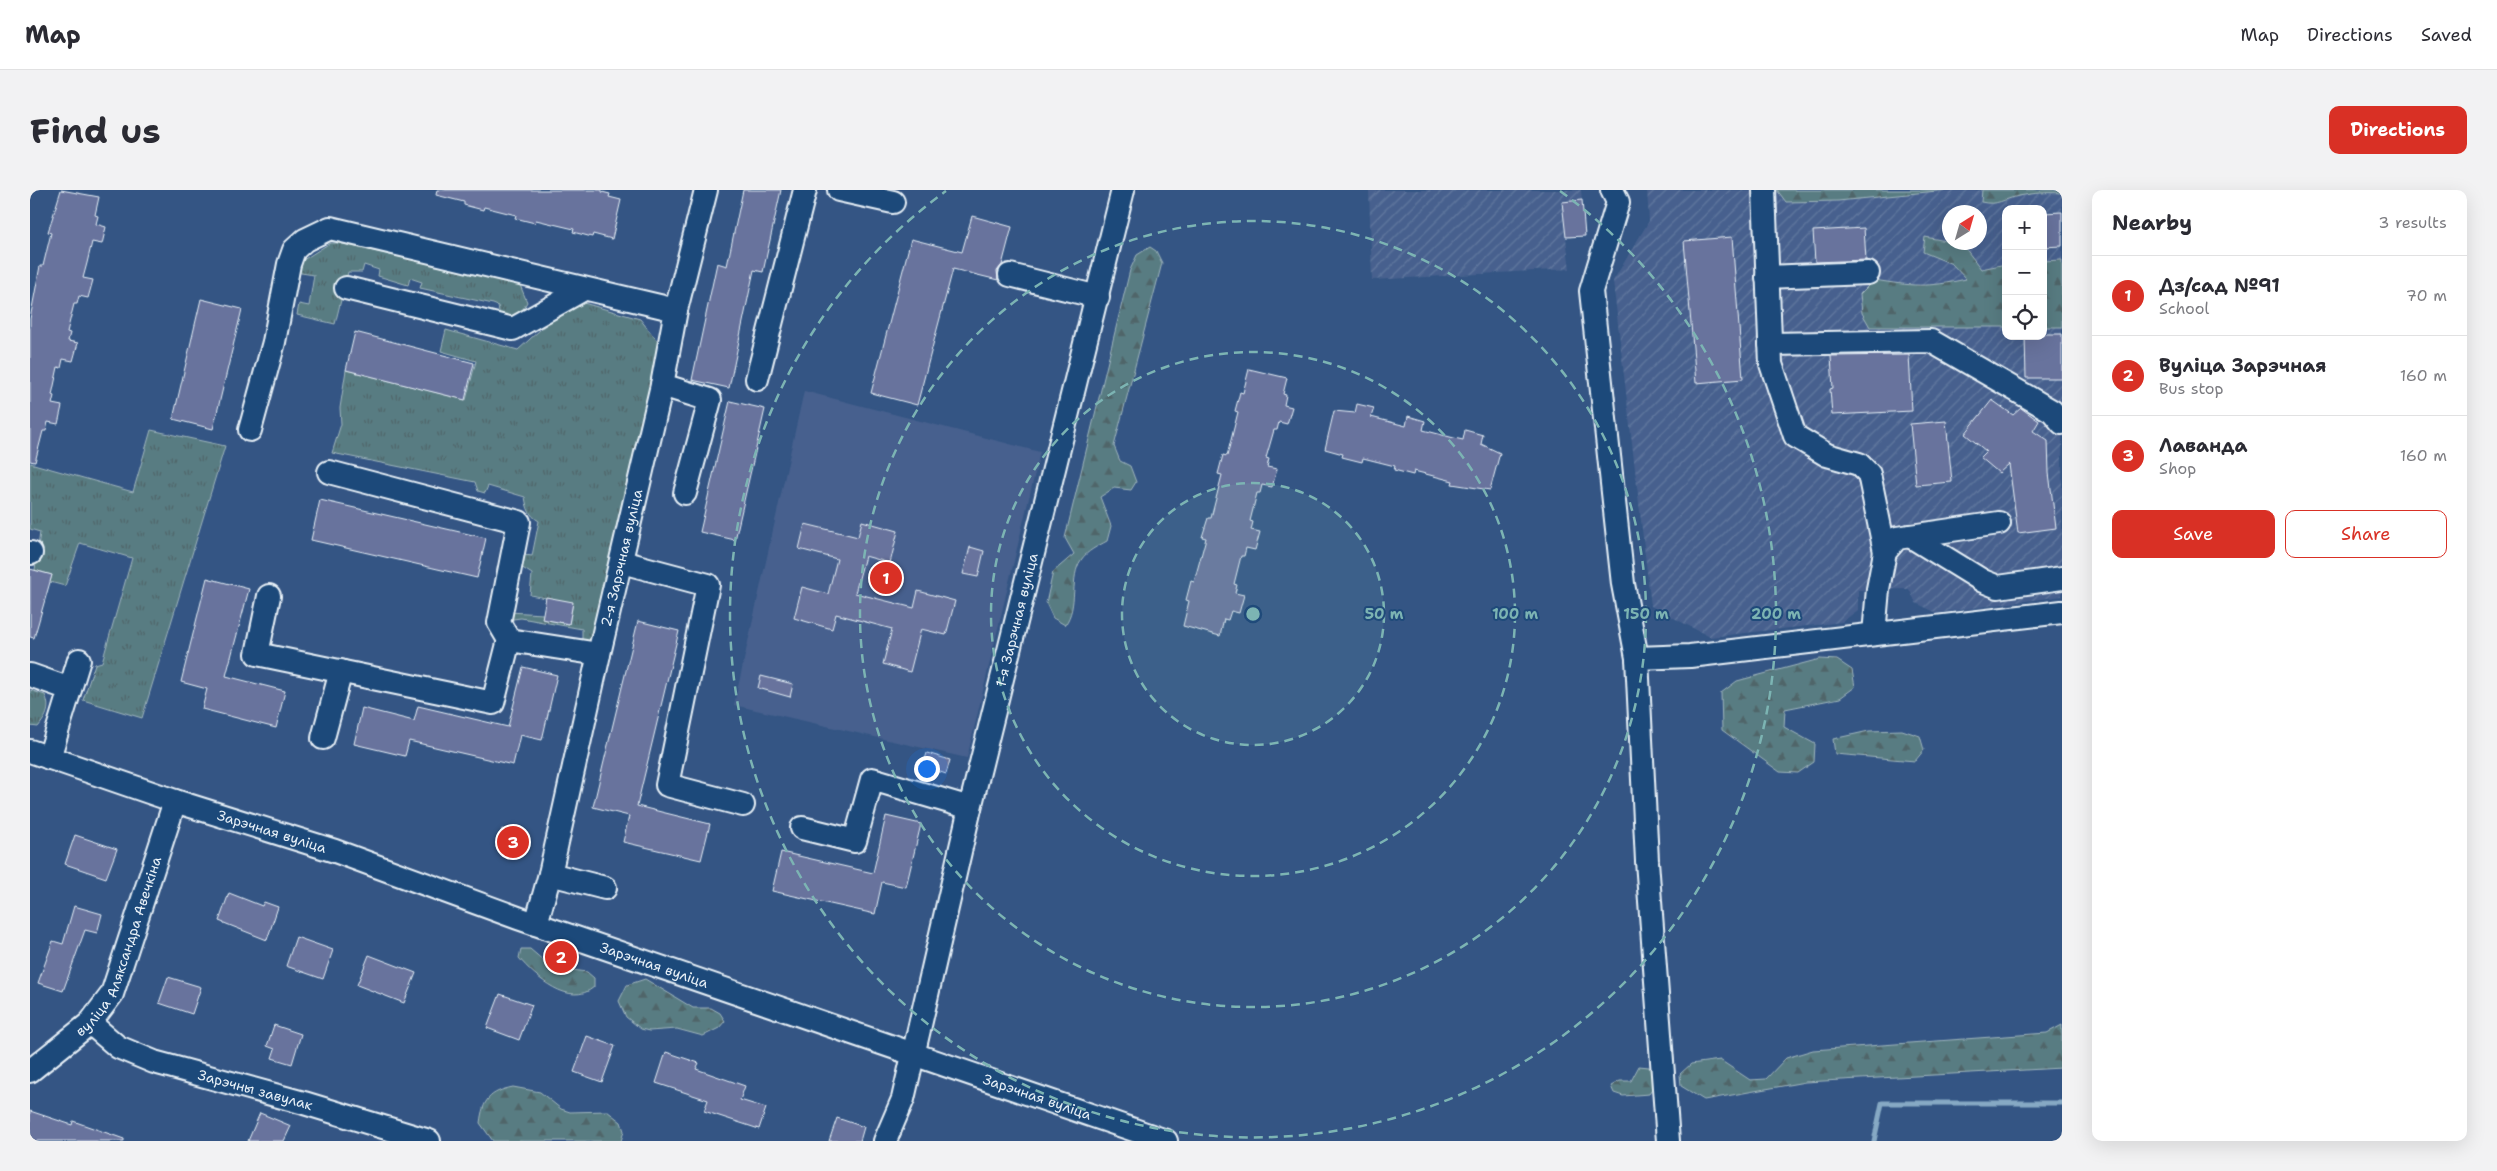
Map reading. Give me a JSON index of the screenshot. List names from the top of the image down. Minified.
{"streets":{"street":["2-я Зарэчная вуліца","1-я Зарэчная вуліца","Зарэчная вуліца","вуліца Аляксандра Авечкіна","Зарэчны завулак"]},"crossings":[["2-я Зарэчная вуліца","Зарэчная вуліца"],["1-я Зарэчная вуліца","Зарэчная вуліца"],["Зарэчная вуліца","вуліца Аляксандра Авечкіна"],["вуліца Аляксандра Авечкіна","Зарэчны завулак"]],"north":"top right","page":{"header":"Map","nav":["Map","Directions","Saved"],"buttons":["Directions",["Save","Share"]],"title":"Find us","heading":["Nearby","3 results"],"map_buttons":["+","−"],"list":[{"mark":"1","name":"Дз/сад №91","note":"School","value":"70 m"},{"mark":"2","name":"Вуліца Зарэчная","note":"Bus stop","value":"160 m"},{"mark":"3","name":"Лаванда","note":"Shop","value":"160 m"}],"pins":["1","3","2"]},"rings":["50 m","100 m","150 m","200 m"]}
